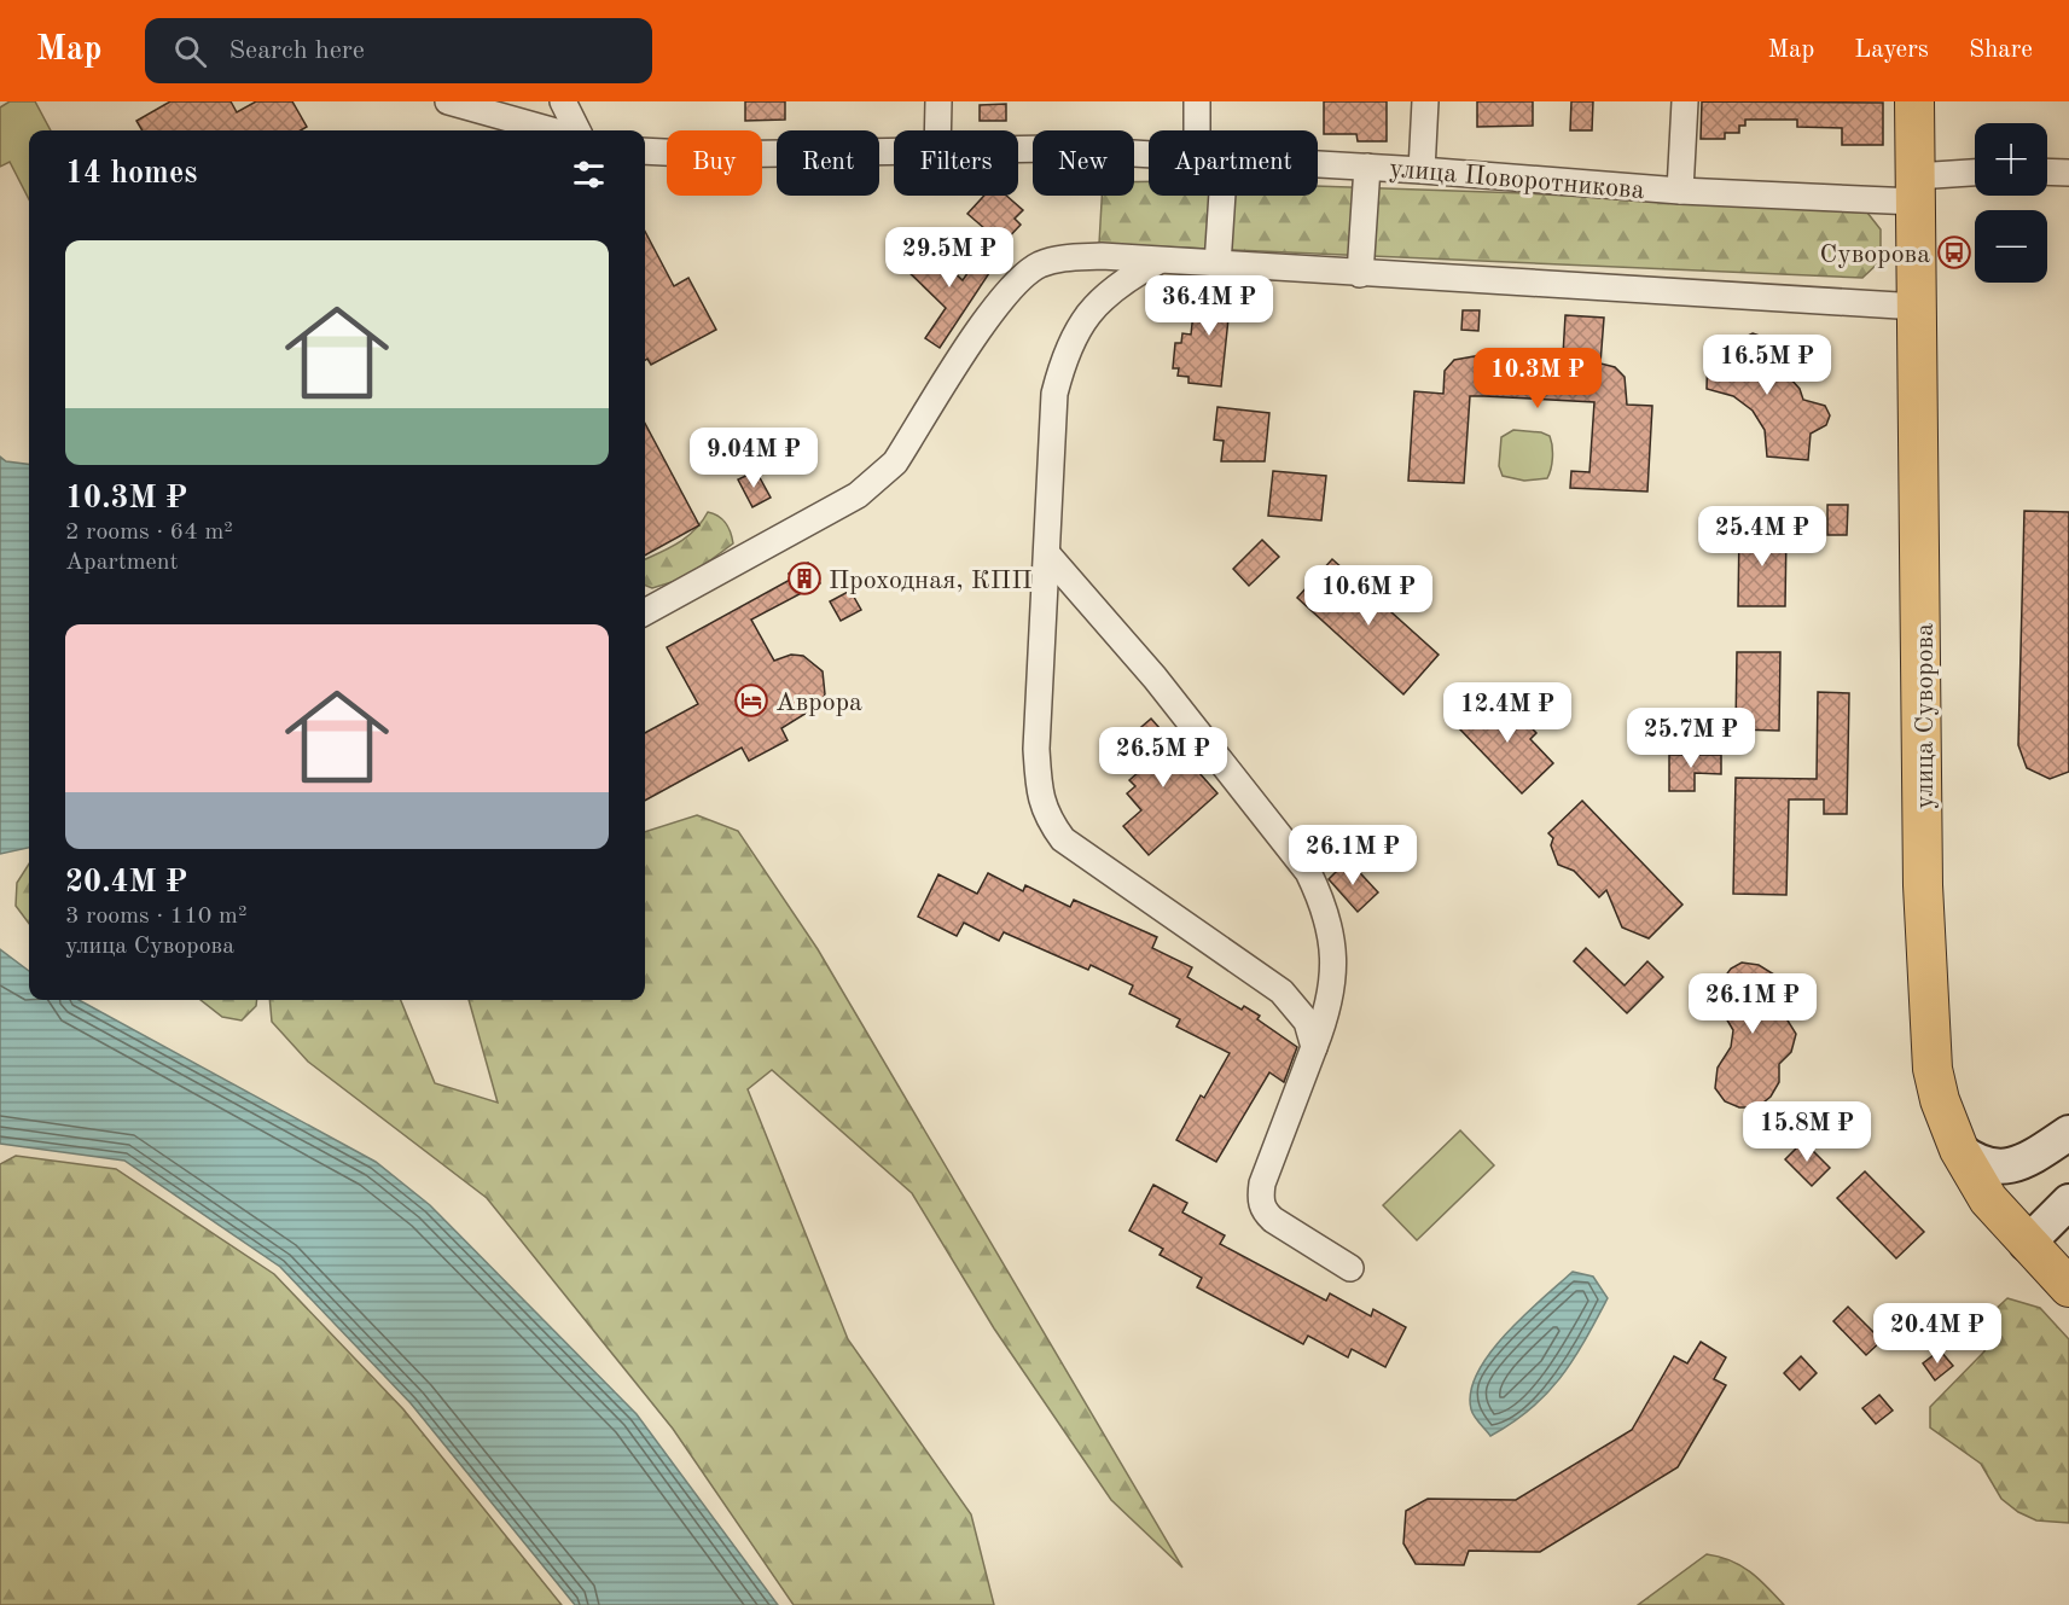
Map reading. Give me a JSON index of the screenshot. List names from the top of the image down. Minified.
{"streets":{"main road":["улица Суворова"],"street":["улица Поворотникова"]},"crossings":[["улица Поворотникова","улица Суворова"]],"places":{"bus stop":["Суворова"],"building":["Проходная, КПП"],"hotel":["Аврора"]},"page":{"header":"Map","search":"Search here","nav":["Map","Layers","Share"],"map_buttons":["+","−"],"chip":["Buy","Rent","Filters","New","Apartment"],"heading":"14 homes","list":[{"name":"10.3M ₽","note":"2 rooms · 64 m² · Apartment"},{"name":"20.4M ₽","note":"3 rooms · 110 m² · улица Суворова"}],"price":["29.5M ₽","36.4M ₽","16.5M ₽","10.3M ₽","9.04M ₽","25.4M ₽","10.6M ₽","12.4M ₽","25.7M ₽","26.5M ₽","26.1M ₽","26.1M ₽","15.8M ₽","20.4M ₽"]}}
